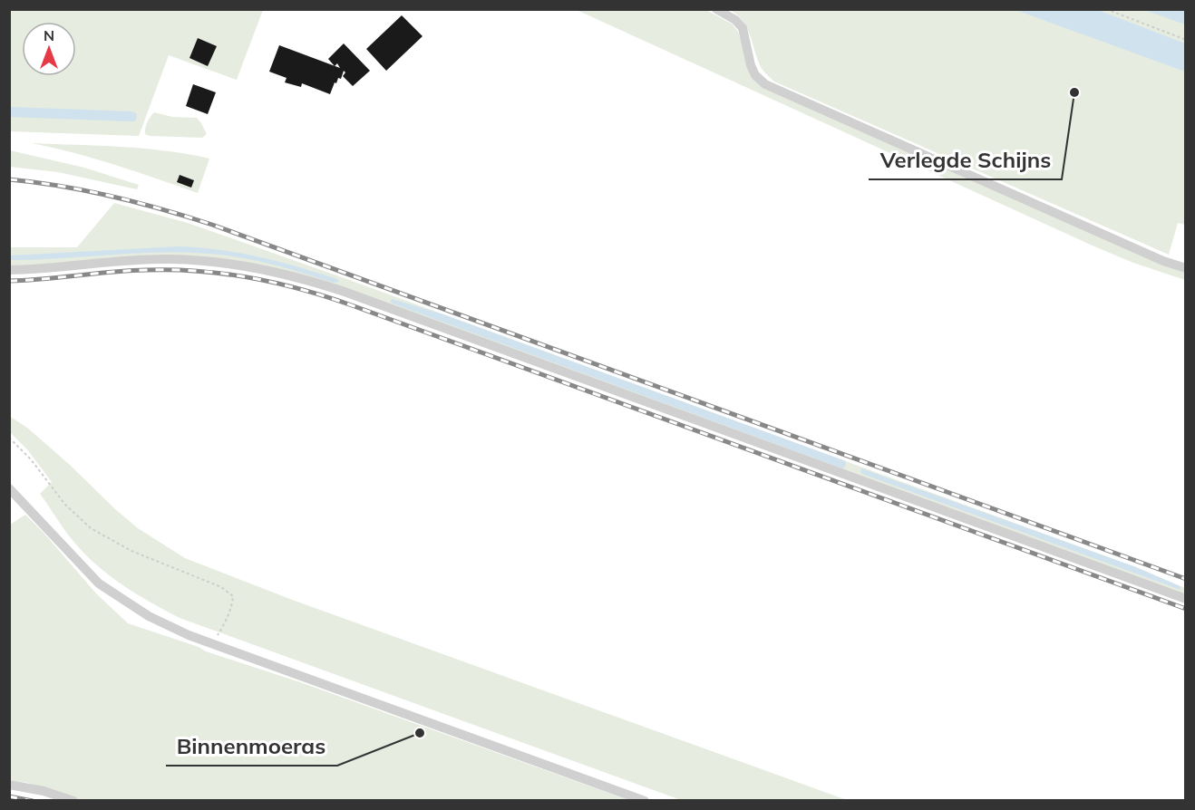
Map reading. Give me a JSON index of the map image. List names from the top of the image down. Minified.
{"places":["Verlegde Schijns","Binnenmoeras"],"north":"top"}
